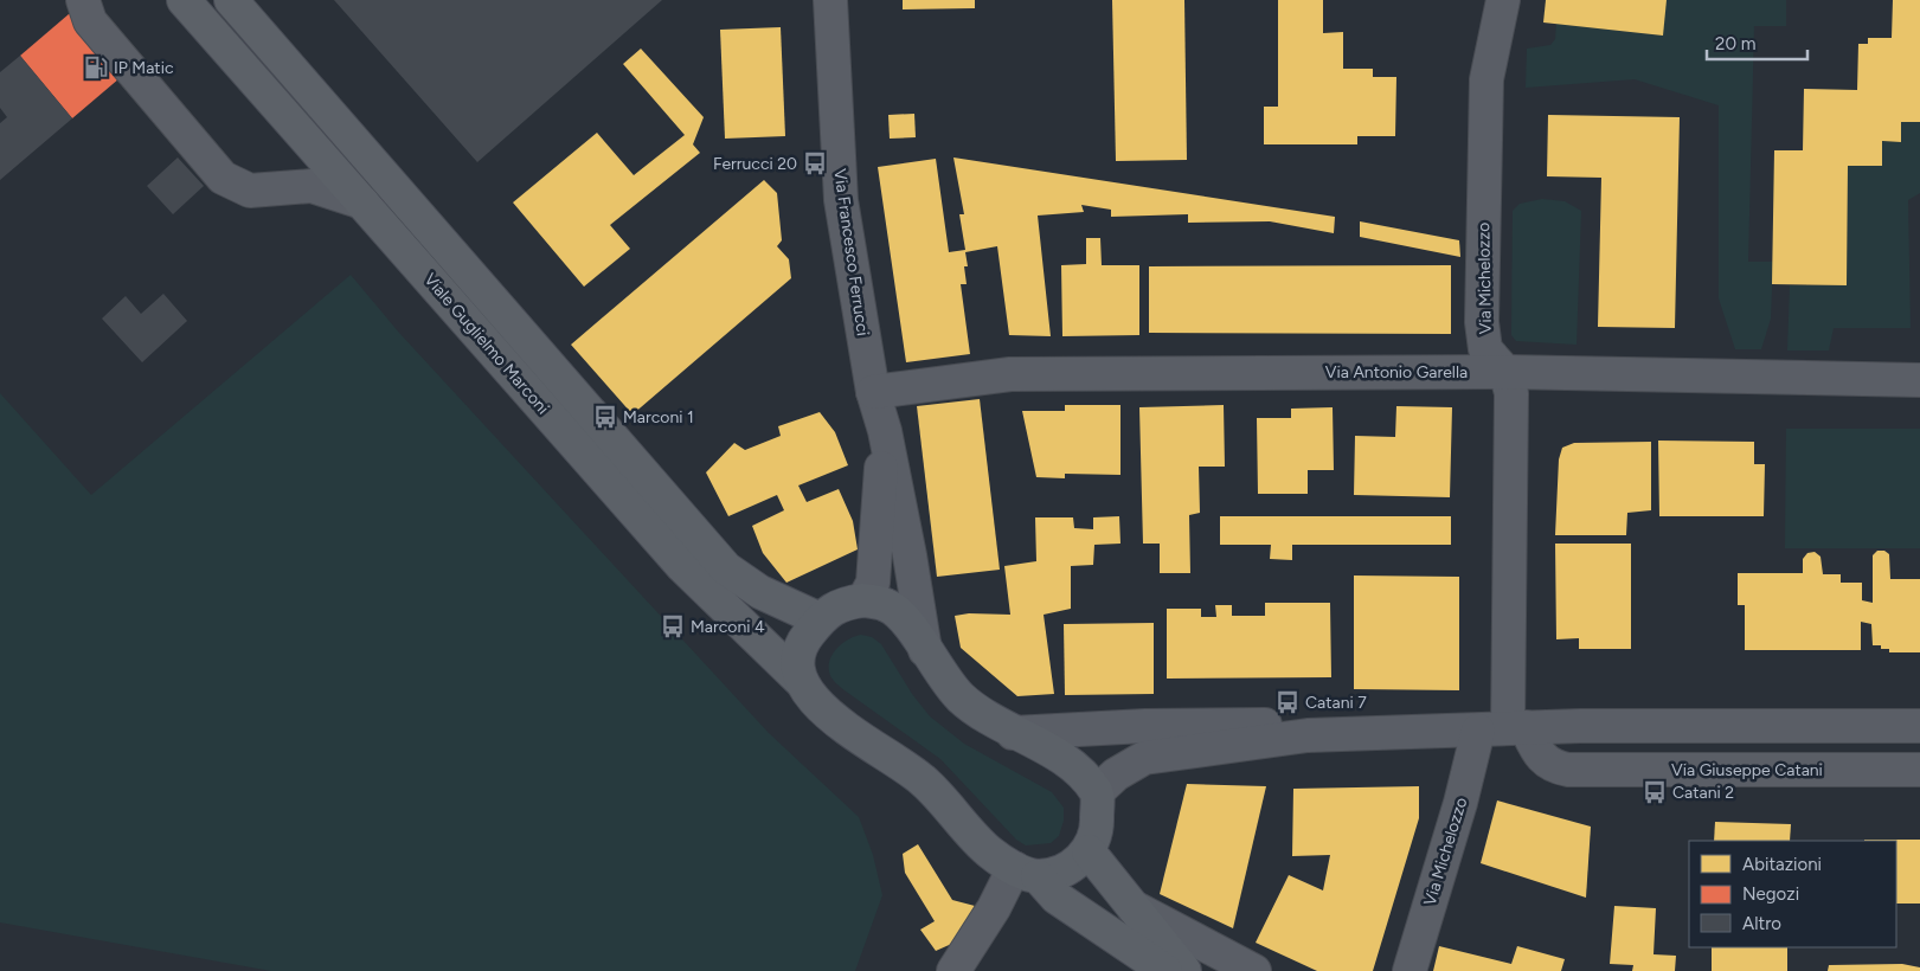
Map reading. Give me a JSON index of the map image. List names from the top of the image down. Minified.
{"streets":{"main road":["Viale Guglielmo Marconi"],"street":["Via Francesco Ferrucci","Via Michelozzo","Via Antonio Garella","Via Giuseppe Catani"]},"crossings":[["Via Francesco Ferrucci","Via Antonio Garella"],["Via Michelozzo","Via Antonio Garella"],["Via Michelozzo","Via Giuseppe Catani"]],"places":{"fuel station":["IP Matic"],"bus stop":["Ferrucci 20","Marconi 1","Marconi 4","Catani 7","Catani 2"]},"legend":["Abitazioni","Negozi","Altro"],"scale_bar":"20 m"}
